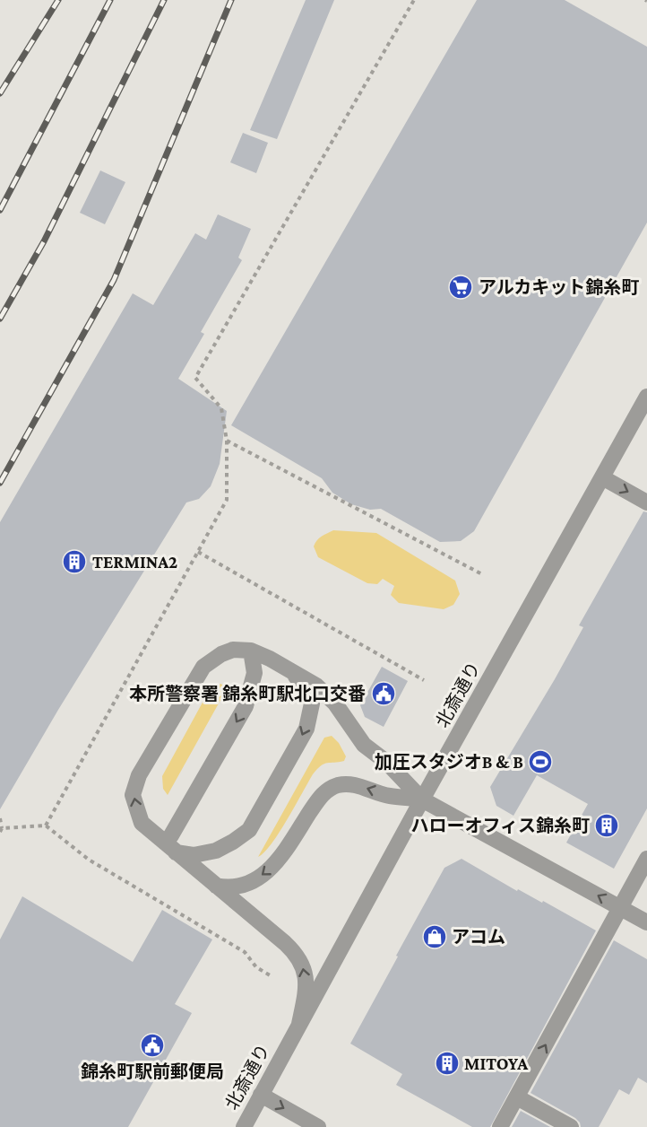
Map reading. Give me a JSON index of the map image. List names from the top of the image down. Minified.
{"streets":{"street":["北斎通り"]},"places":{"supermarket":["アルカキット錦糸町"],"building":["TERMINA2","ハローオフィス錦糸町","MITOYA"],"public building":["本所警察署 錦糸町駅北口交番","錦糸町駅前郵便局"],"sports":["加圧スタジオB & B"],"shop":["アコム"]}}
